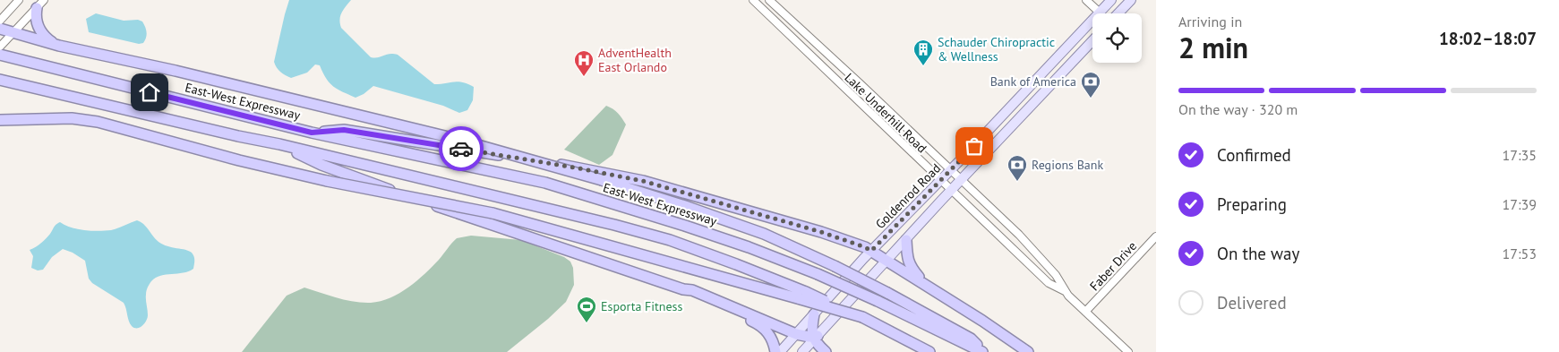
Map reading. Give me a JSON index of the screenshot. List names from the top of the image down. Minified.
{"streets":{"highway":["East-West Expressway"],"main road":["Goldenrod Road"],"street":["Lake Underhill Road","Faber Drive"]},"crossings":[["Lake Underhill Road","Goldenrod Road"],["Lake Underhill Road","Faber Drive"]],"places":{"building":["Schauder Chiropractic & Wellness"],"hospital":["AdventHealth East Orlando"],"bank":["Bank of America","Regions Bank"],"sports":["Esporta Fitness"]},"page":{"heading":["2 min","Arriving in","18:02–18:07"],"bar":"On the way · 320 m","list":[["Confirmed","17:35"],["Preparing","17:39"],["On the way","17:53"],"Delivered"]}}
